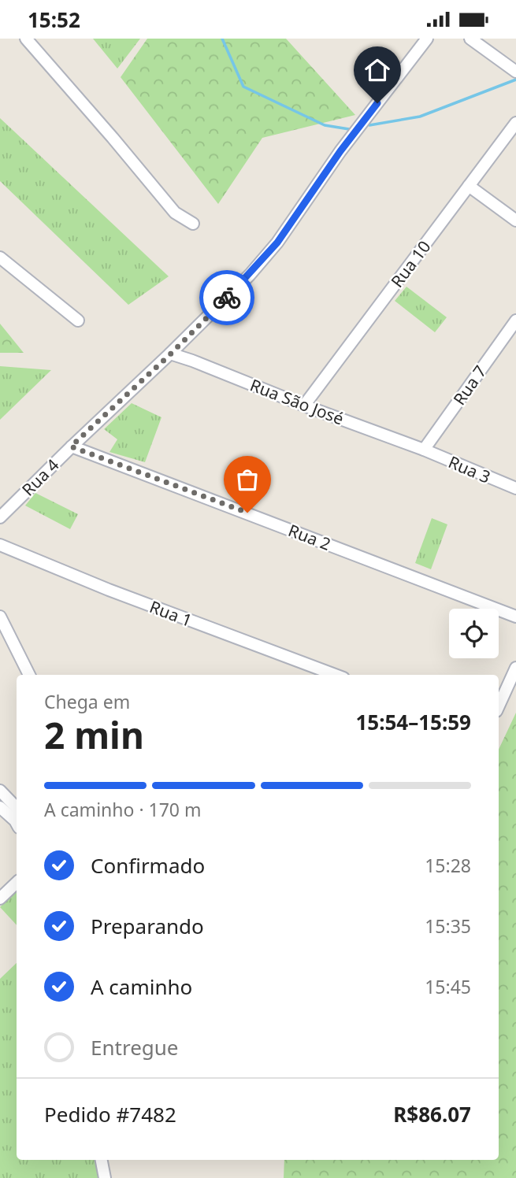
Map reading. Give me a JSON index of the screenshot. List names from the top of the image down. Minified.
{"streets":{"street":["Rua 10","Rua 7","Rua São José","Rua 3","Rua 4","Rua 2","Rua 1"]},"crossings":[["Rua 10","Rua São José"],["Rua 7","Rua São José"],["Rua 7","Rua 3"],["Rua São José","Rua 3"],["Rua São José","Rua 4"],["Rua 4","Rua 2"]],"page":{"status":"15:52","heading":["2 min","Chega em","15:54–15:59"],"panel":["Pedido #7482","R$86.07"],"bar":"A caminho · 170 m","list":[["Confirmado","15:28"],["Preparando","15:35"],["A caminho","15:45"],"Entregue"]}}
